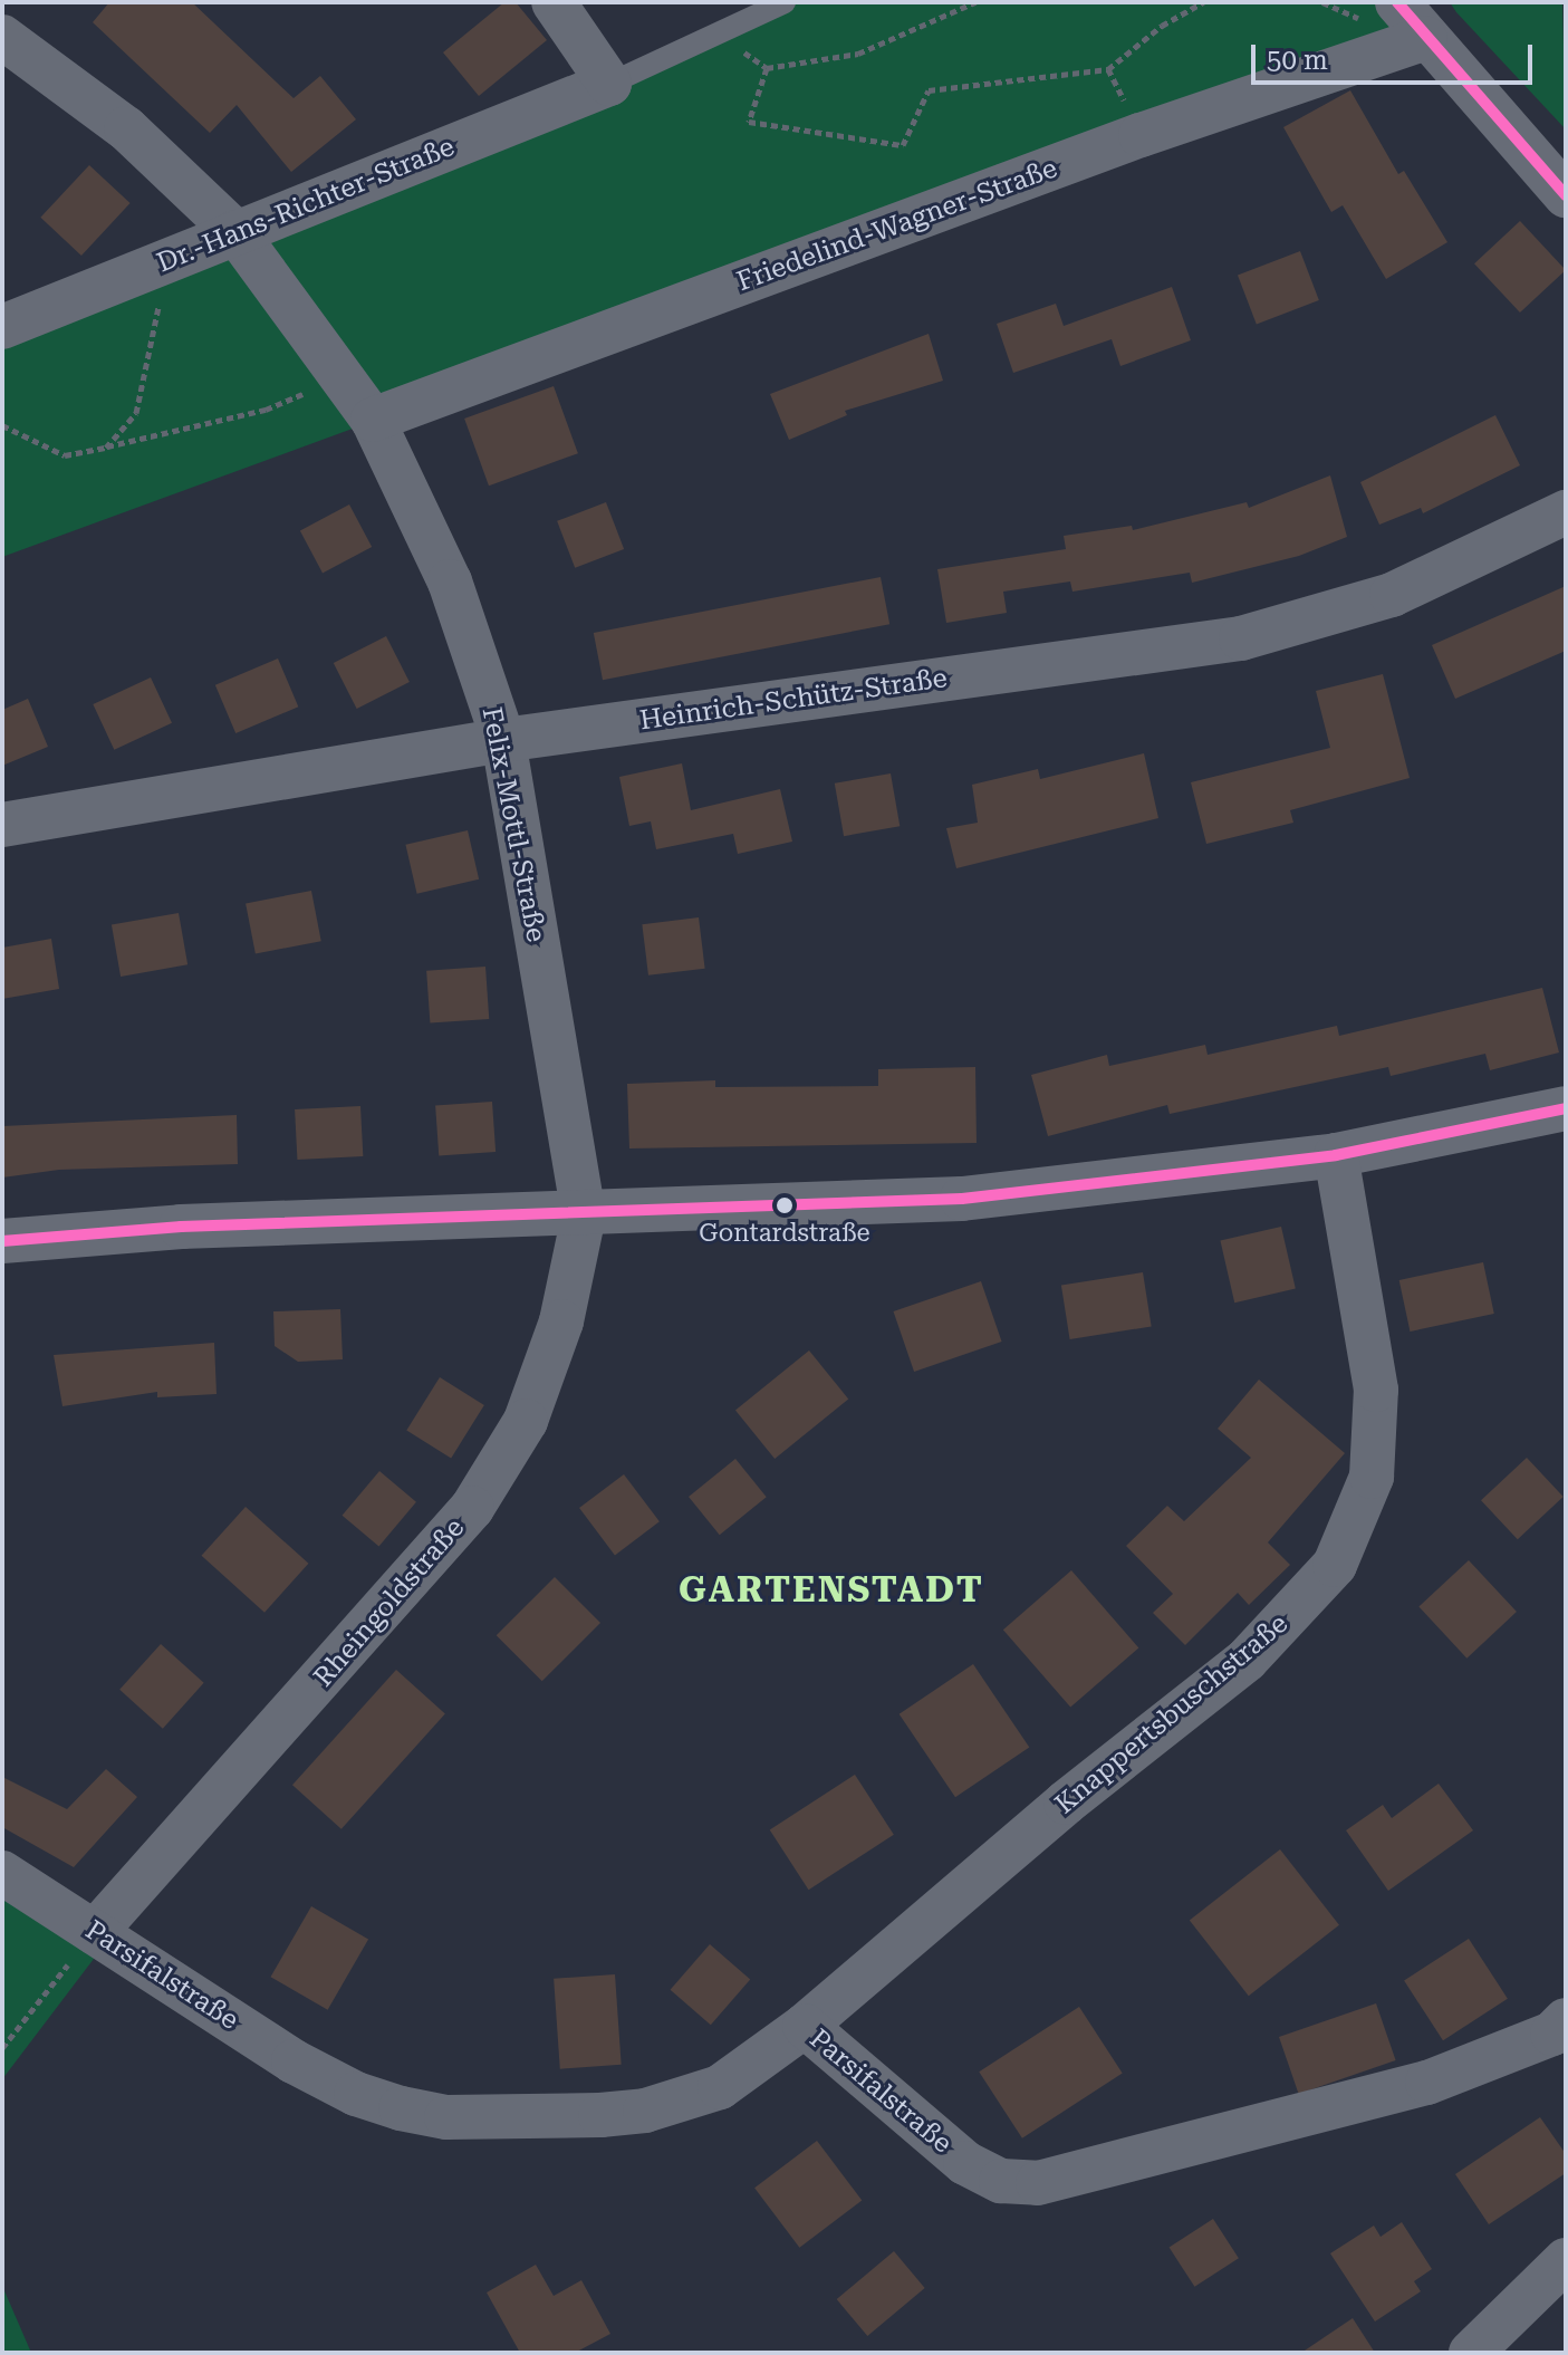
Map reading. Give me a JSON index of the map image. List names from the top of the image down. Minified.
{"streets":{"street":["Dr.-Hans-Richter-Straße","Friedelind-Wagner-Straße","Heinrich-Schütz-Straße","Felix-Mottl-Straße","Rheingoldstraße","Knappertsbuschstraße","Parsifalstraße"]},"crossings":[["Dr.-Hans-Richter-Straße","Felix-Mottl-Straße"],["Friedelind-Wagner-Straße","Felix-Mottl-Straße"],["Heinrich-Schütz-Straße","Felix-Mottl-Straße"],["Felix-Mottl-Straße","Rheingoldstraße"],["Rheingoldstraße","Parsifalstraße"],["Knappertsbuschstraße","Parsifalstraße"]],"districts":["GARTENSTADT"],"places":["Gontardstraße"],"scale_bar":"50 m"}
